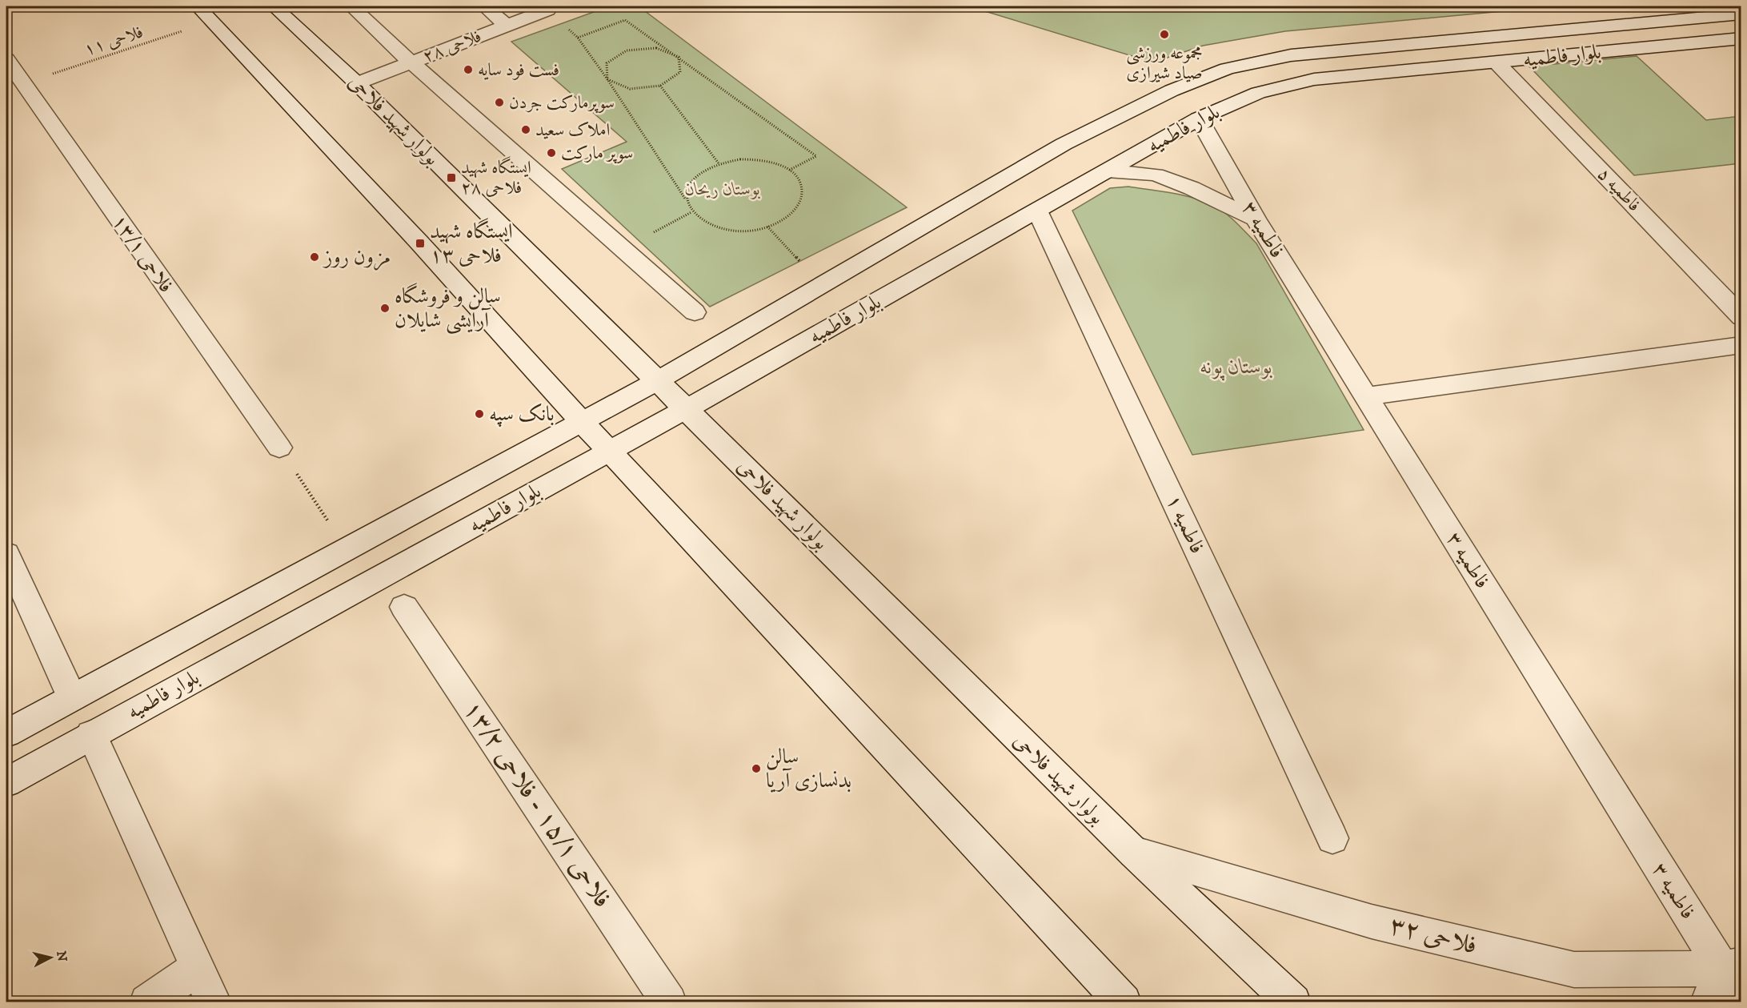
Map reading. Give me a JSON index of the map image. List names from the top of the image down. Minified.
{"streets":{"street":["فلاحی ۲۸","بلوار فاطمیه","بولوار شهید فلاحی","فاطمیه ۵","فاطمیه ۳","فلاحی ۱۳/۱","فاطمیه ۱","فلاحی ۱۵/۱ - فلاحی ۱۳/۲","فلاحی ۳۲"],"path":["فلاحی ۱۱"]},"crossings":[["فلاحی ۱۱","فلاحی ۱۳/۱"],["فلاحی ۲۸","بولوار شهید فلاحی"],["بلوار فاطمیه","بولوار شهید فلاحی"],["بلوار فاطمیه","فاطمیه ۵"],["بلوار فاطمیه","فاطمیه ۳"],["بلوار فاطمیه","فاطمیه ۱"],["بولوار شهید فلاحی","فلاحی ۳۲"],["فاطمیه ۳","فلاحی ۳۲"]],"parks":["بوستان ریحان","بوستان پونه"],"places":{"other":["مجموعه ورزشی صیاد شیرازی","فست فود سایه","سوپرمارکت جردن","املاک سعید","سوپر مارکت","مزون روز","سالن و فروشگاه آرایشی شایلان","بانک سپه","سالن بدنسازی آریا"],"transit":["ایستگاه شهید فلاحی ۲۸","ایستگاه شهید فلاحی ۱۳"]},"north":"right"}
